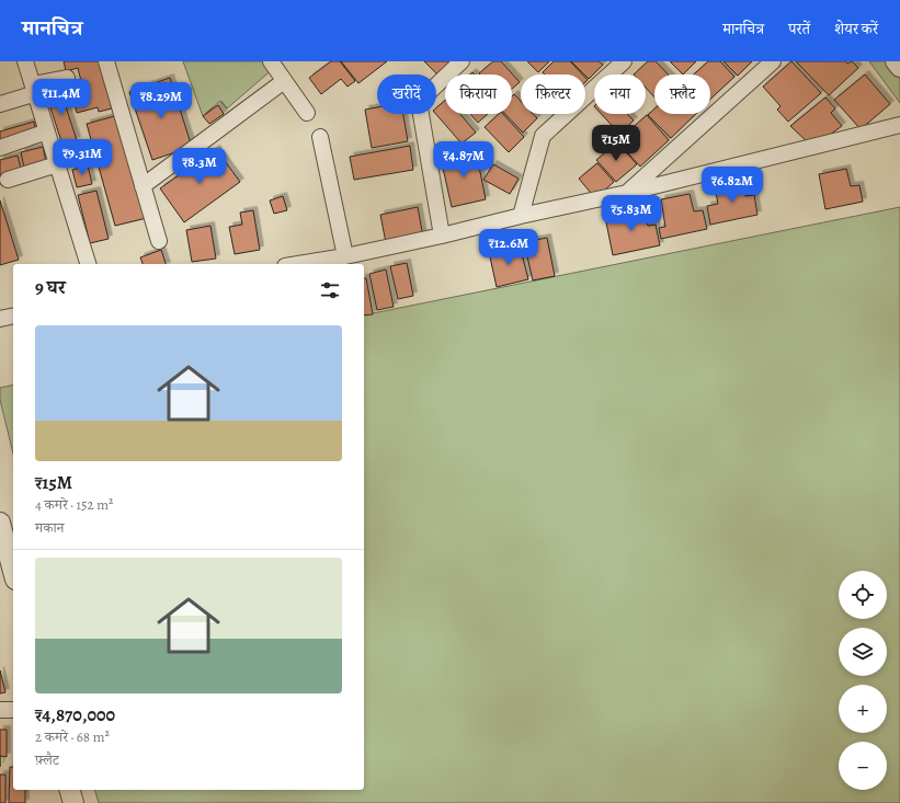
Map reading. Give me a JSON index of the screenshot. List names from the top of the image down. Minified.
{"page":{"header":"मानचित्र","nav":["मानचित्र","परतें","शेयर करें"],"chip":["खरीदें","किराया","फ़िल्टर","नया","फ़्लैट"],"price":["₹11.4M","₹8.29M","₹15M","₹9.31M","₹4.87M","₹8.3M","₹6.82M","₹5.83M","₹12.6M"],"heading":"9 घर","list":[{"name":"₹15M","note":"4 कमरे · 152 m² · मकान"},{"name":"₹4,870,000","note":"2 कमरे · 68 m² · फ़्लैट"}],"map_buttons":["+","−"]}}
